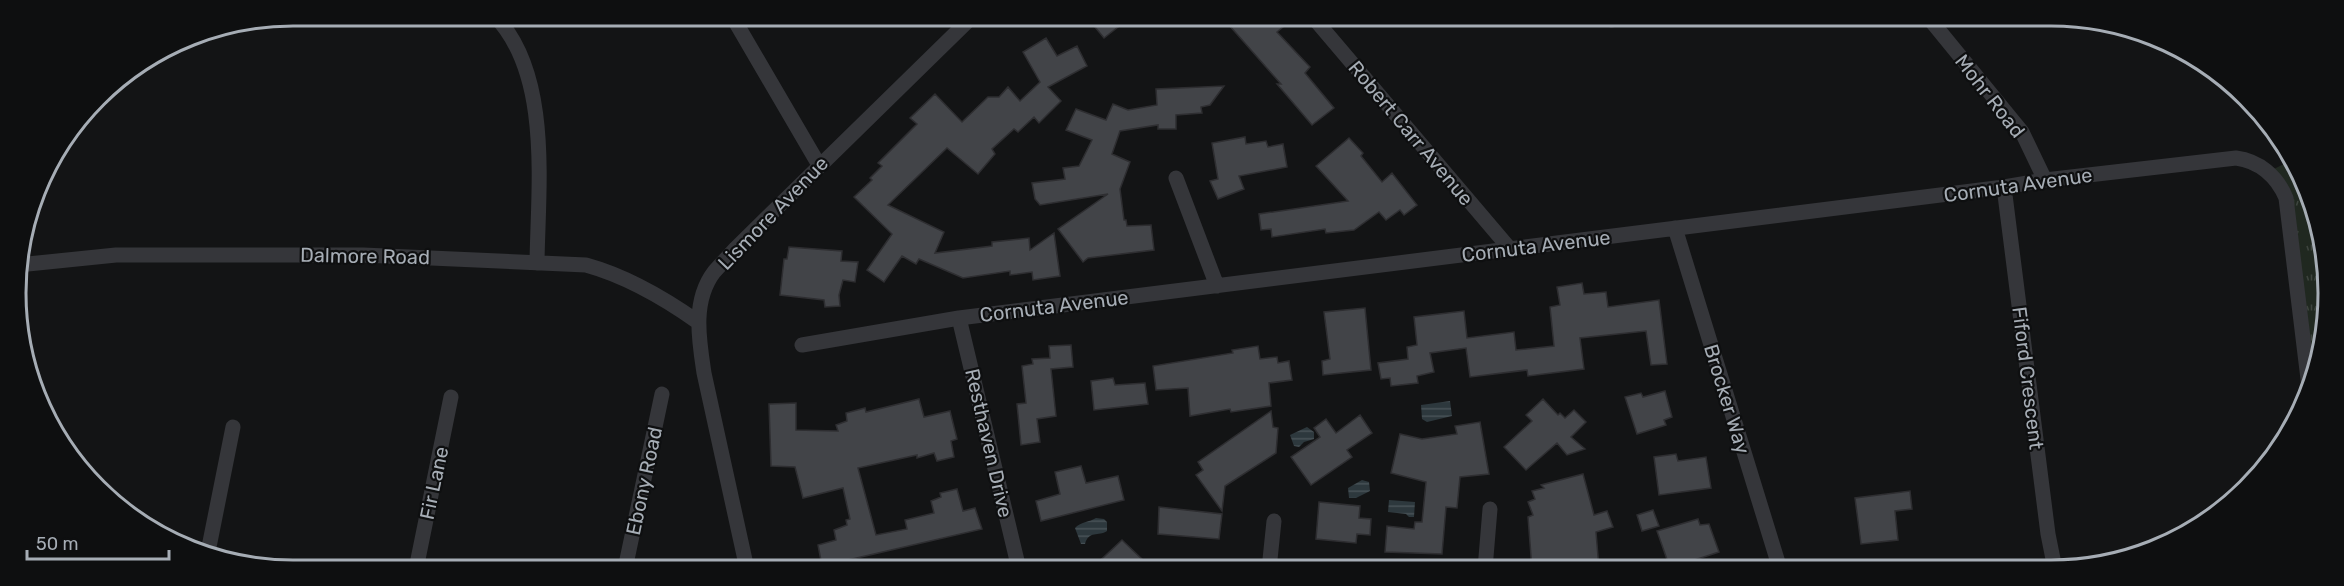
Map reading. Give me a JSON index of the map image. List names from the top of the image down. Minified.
{"streets":{"street":["Mohr Road","Robert Carr Avenue","Cornuta Avenue","Lismore Avenue","Dalmore Road","Fiford Crescent","Brocker Way","Resthaven Drive","Ebony Road","Fir Lane"]},"crossings":[["Mohr Road","Cornuta Avenue"],["Robert Carr Avenue","Cornuta Avenue"],["Cornuta Avenue","Fiford Crescent"],["Cornuta Avenue","Brocker Way"],["Cornuta Avenue","Resthaven Drive"],["Lismore Avenue","Dalmore Road"]],"scale_bar":"50 m"}
